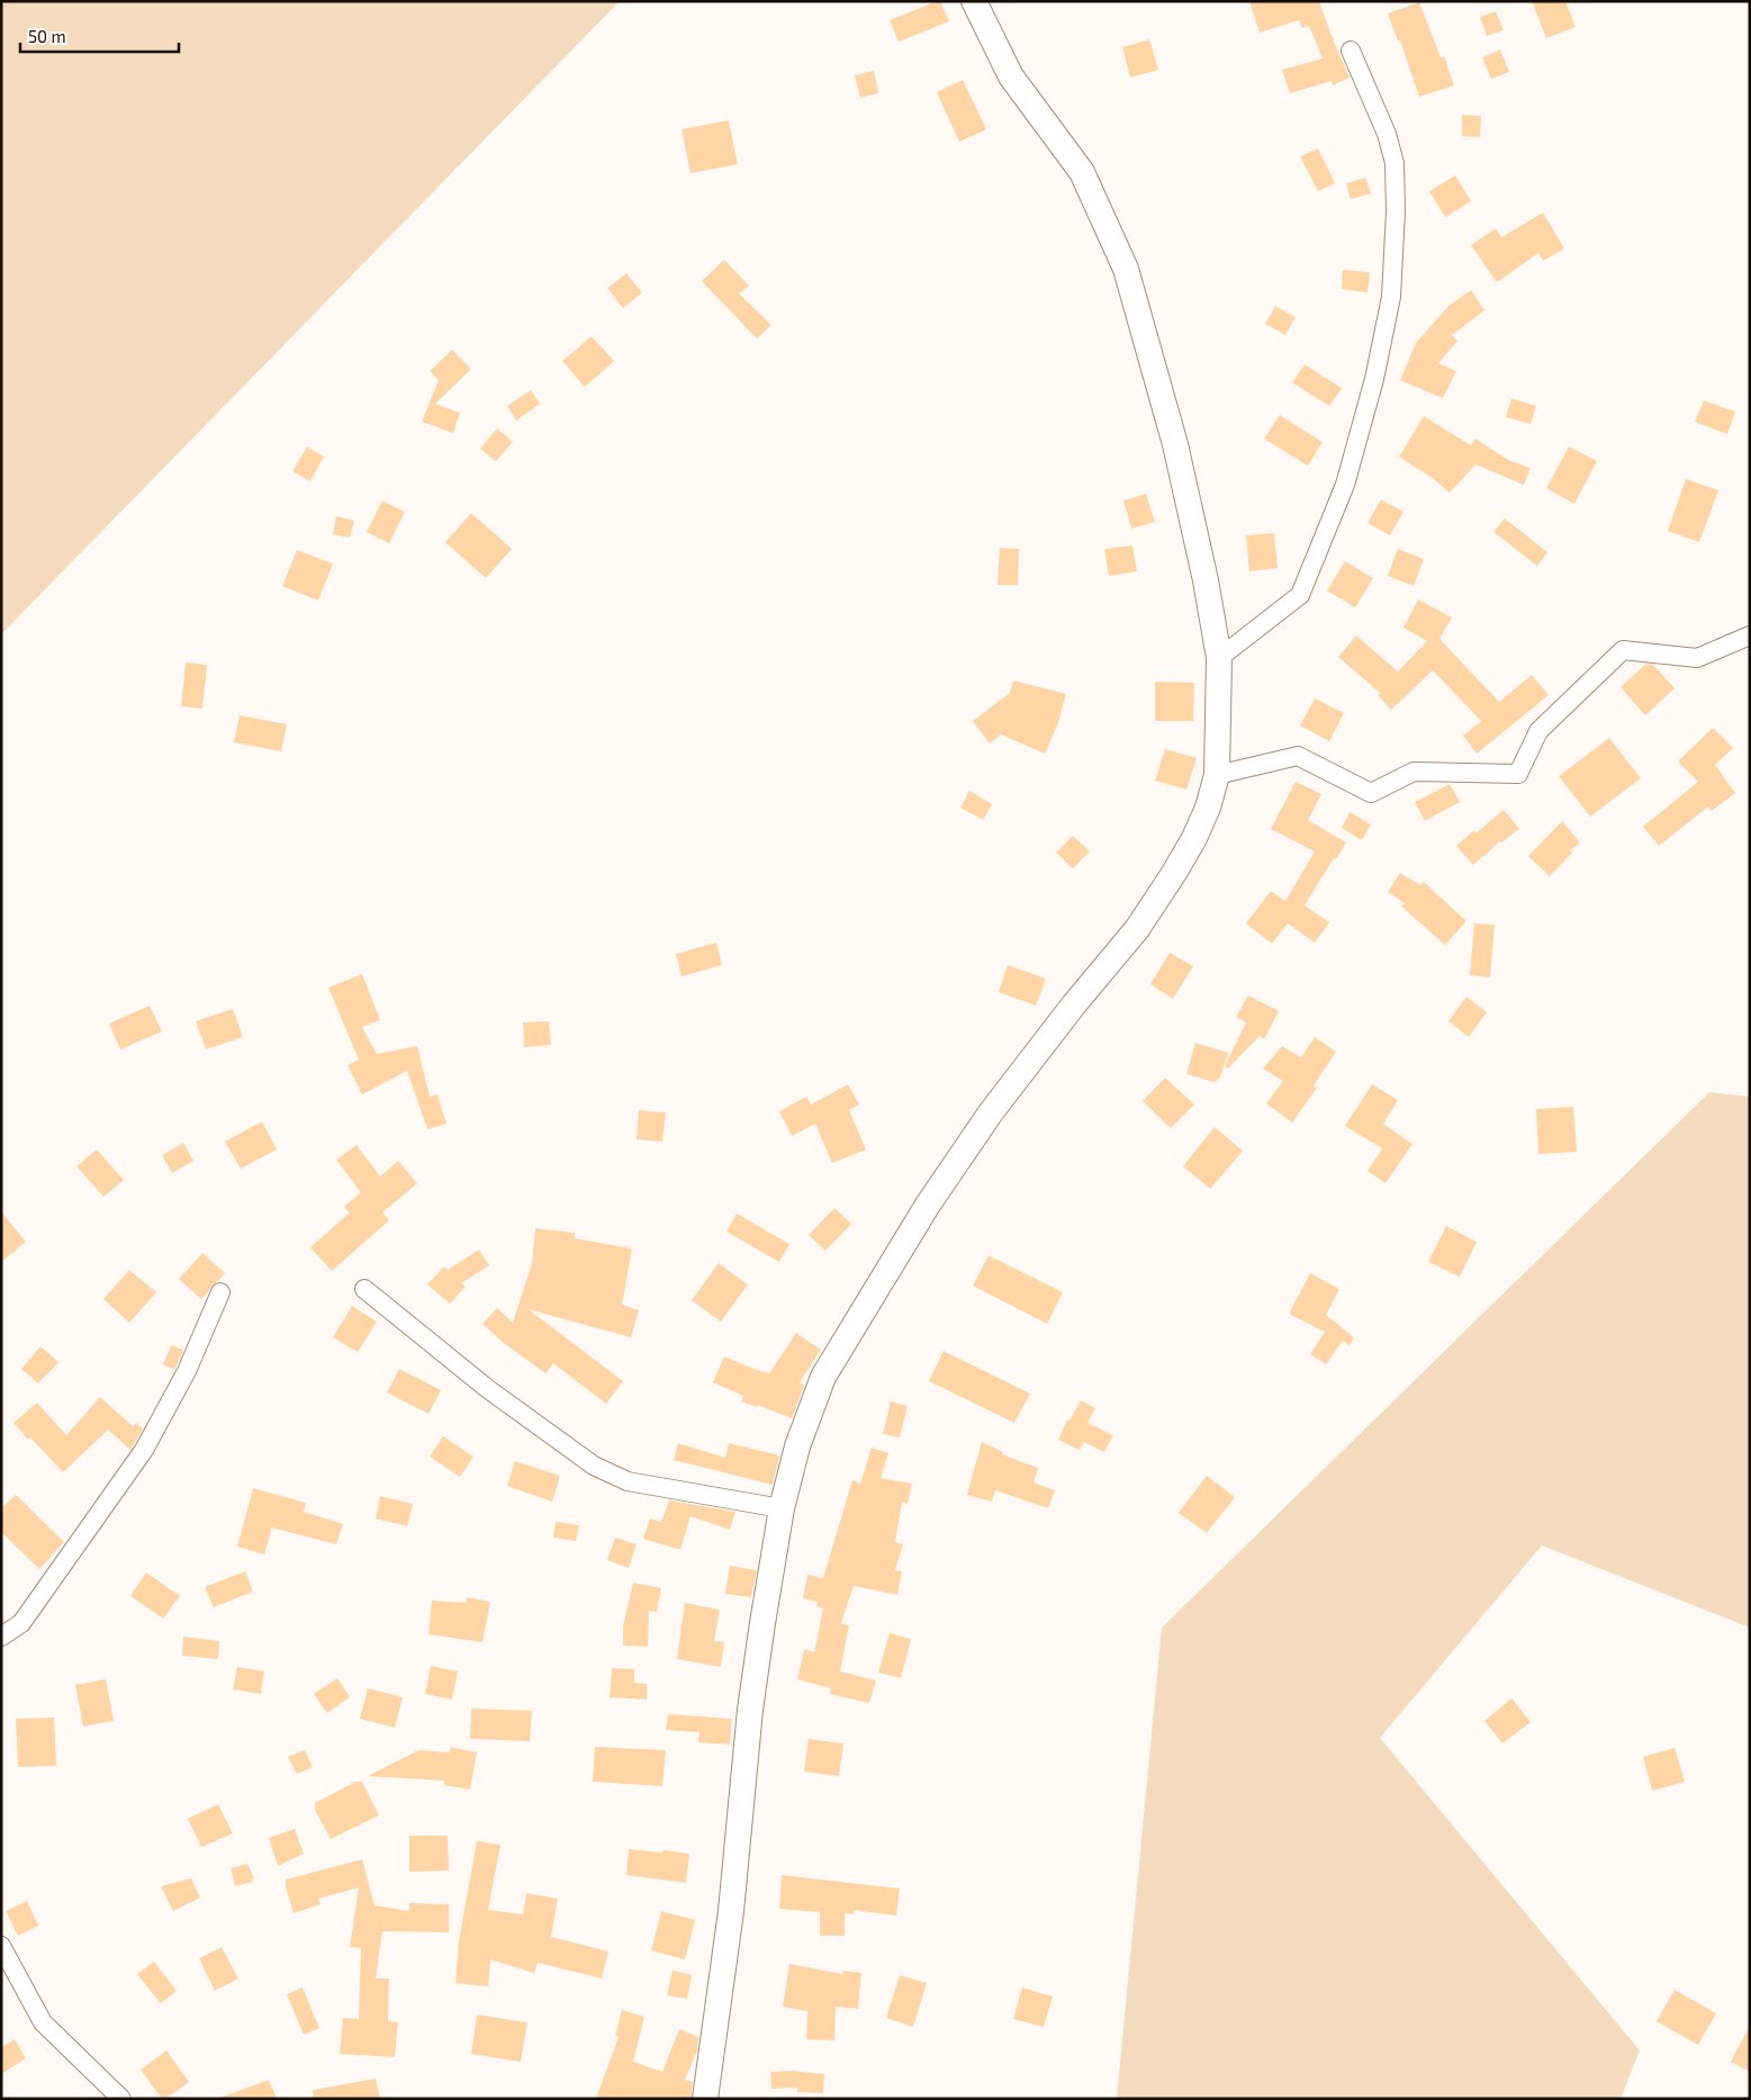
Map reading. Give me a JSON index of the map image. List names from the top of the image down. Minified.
{"scale_bar":"50 m"}
